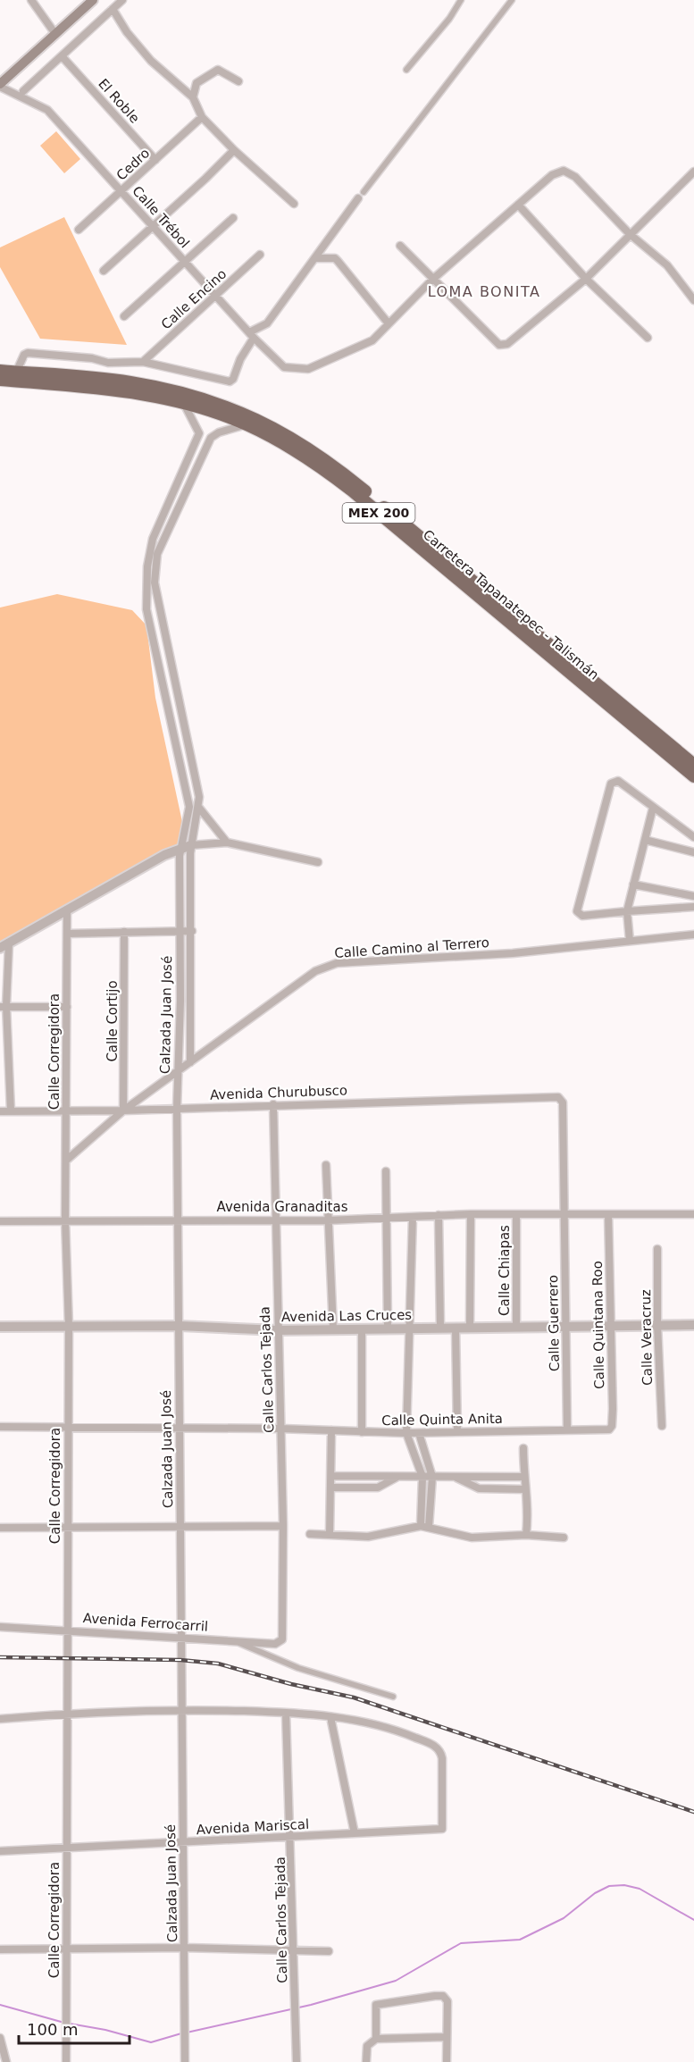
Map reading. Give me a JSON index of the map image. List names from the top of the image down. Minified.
{"streets":{"highway":["MEX 200","Carretera Tapanatepec - Talismán"],"street":["El Roble","Cedro","Calle Trébol","Calle Encino","Calle Camino al Terrero","Calzada Juan José","Calle Cortijo","Calle Corregidora","Avenida Churubusco","Avenida Granaditas","Calle Chiapas","Avenida Las Cruces","Calle Guerrero","Calle Quintana Roo","Calle Veracruz","Calle Carlos Tejada","Calle Quinta Anita","Avenida Ferrocarril","Avenida Mariscal"]},"crossings":[["El Roble","Cedro"],["Cedro","Calle Trébol"],["Calle Trébol","Calle Encino"],["Calle Camino al Terrero","Calzada Juan José"],["Calle Camino al Terrero","Calle Cortijo"],["Calle Camino al Terrero","Calle Corregidora"],["Calle Camino al Terrero","Avenida Churubusco"],["Calzada Juan José","Avenida Churubusco"],["Calzada Juan José","Avenida Granaditas"],["Calzada Juan José","Avenida Las Cruces"],["Calzada Juan José","Calle Quinta Anita"],["Calzada Juan José","Avenida Ferrocarril"],["Calzada Juan José","Avenida Mariscal"],["Calle Cortijo","Avenida Churubusco"],["Calle Corregidora","Avenida Churubusco"],["Calle Corregidora","Avenida Granaditas"],["Calle Corregidora","Avenida Las Cruces"],["Calle Corregidora","Calle Quinta Anita"],["Calle Corregidora","Avenida Ferrocarril"],["Calle Corregidora","Avenida Mariscal"],["Avenida Churubusco","Calle Guerrero"],["Avenida Churubusco","Calle Carlos Tejada"],["Avenida Granaditas","Calle Chiapas"],["Avenida Granaditas","Calle Guerrero"],["Avenida Granaditas","Calle Quintana Roo"],["Avenida Granaditas","Calle Carlos Tejada"],["Calle Chiapas","Avenida Las Cruces"],["Avenida Las Cruces","Calle Guerrero"],["Avenida Las Cruces","Calle Quintana Roo"],["Avenida Las Cruces","Calle Veracruz"],["Avenida Las Cruces","Calle Carlos Tejada"],["Calle Guerrero","Calle Quinta Anita"],["Calle Quintana Roo","Calle Quinta Anita"],["Calle Carlos Tejada","Calle Quinta Anita"],["Calle Carlos Tejada","Avenida Ferrocarril"],["Calle Carlos Tejada","Avenida Mariscal"]],"districts":["LOMA BONITA"],"scale_bar":"100 m"}
